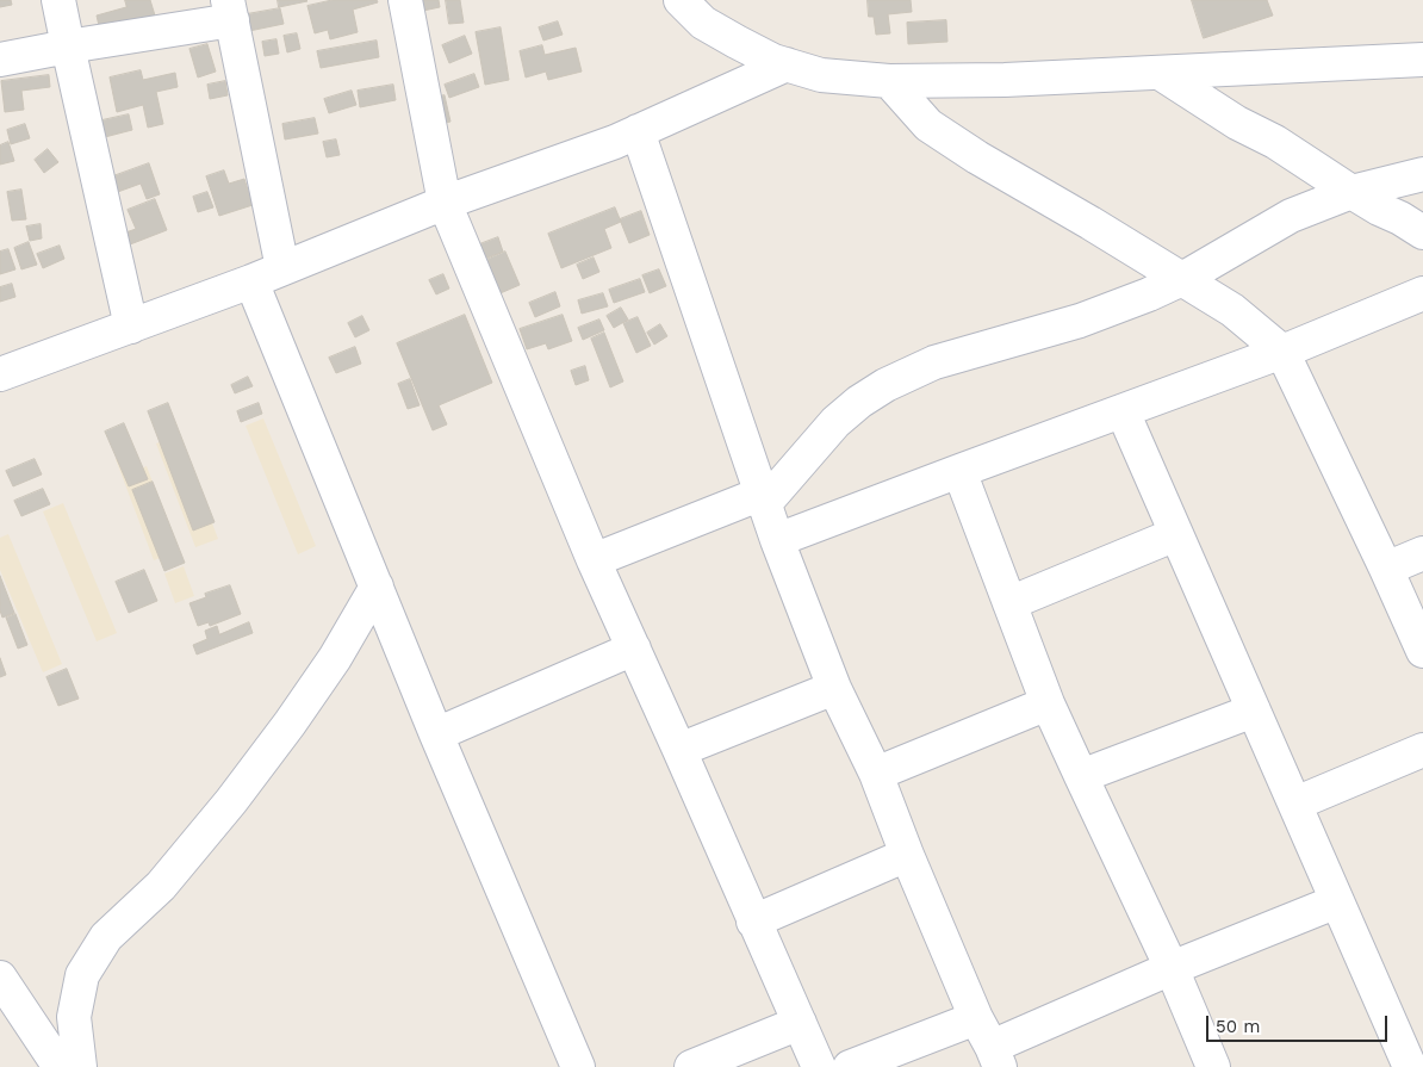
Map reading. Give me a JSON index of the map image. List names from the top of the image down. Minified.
{"scale_bar":"50 m"}
